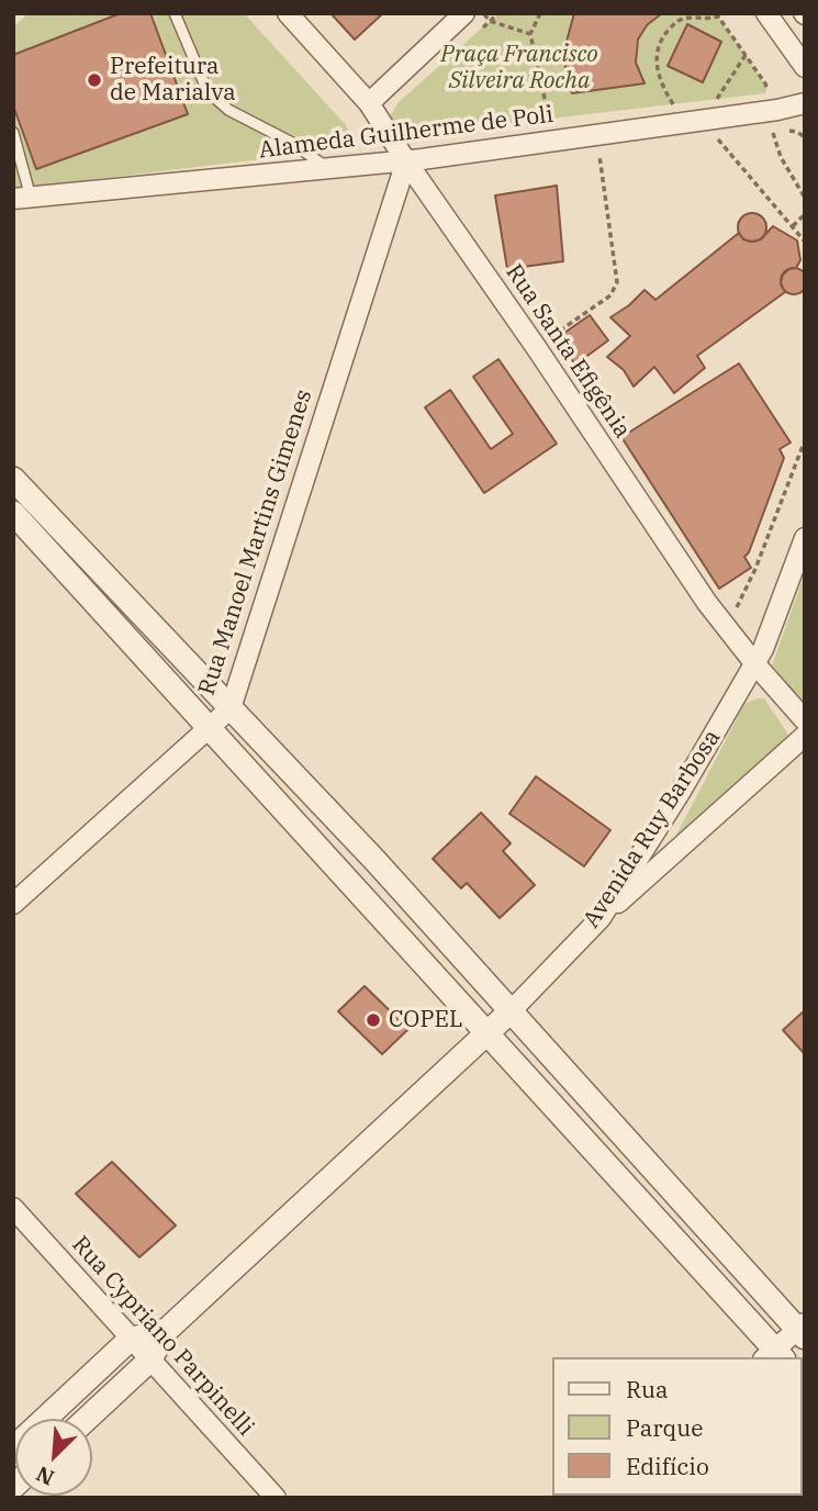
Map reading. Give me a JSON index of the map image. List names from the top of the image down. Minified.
{"streets":{"street":["Alameda Guilherme de Poli","Rua Santa Efigênia","Rua Manoel Martins Gimenes","Avenida Ruy Barbosa","Rua Cypriano Parpinelli"]},"crossings":[["Alameda Guilherme de Poli","Rua Santa Efigênia"],["Alameda Guilherme de Poli","Rua Manoel Martins Gimenes"],["Rua Santa Efigênia","Rua Manoel Martins Gimenes"],["Rua Santa Efigênia","Avenida Ruy Barbosa"],["Avenida Ruy Barbosa","Rua Cypriano Parpinelli"]],"parks":["Praça Francisco Silveira Rocha"],"places":["Prefeitura de Marialva","COPEL"],"legend":["Rua","Parque","Edifício"],"north":"bottom left"}
